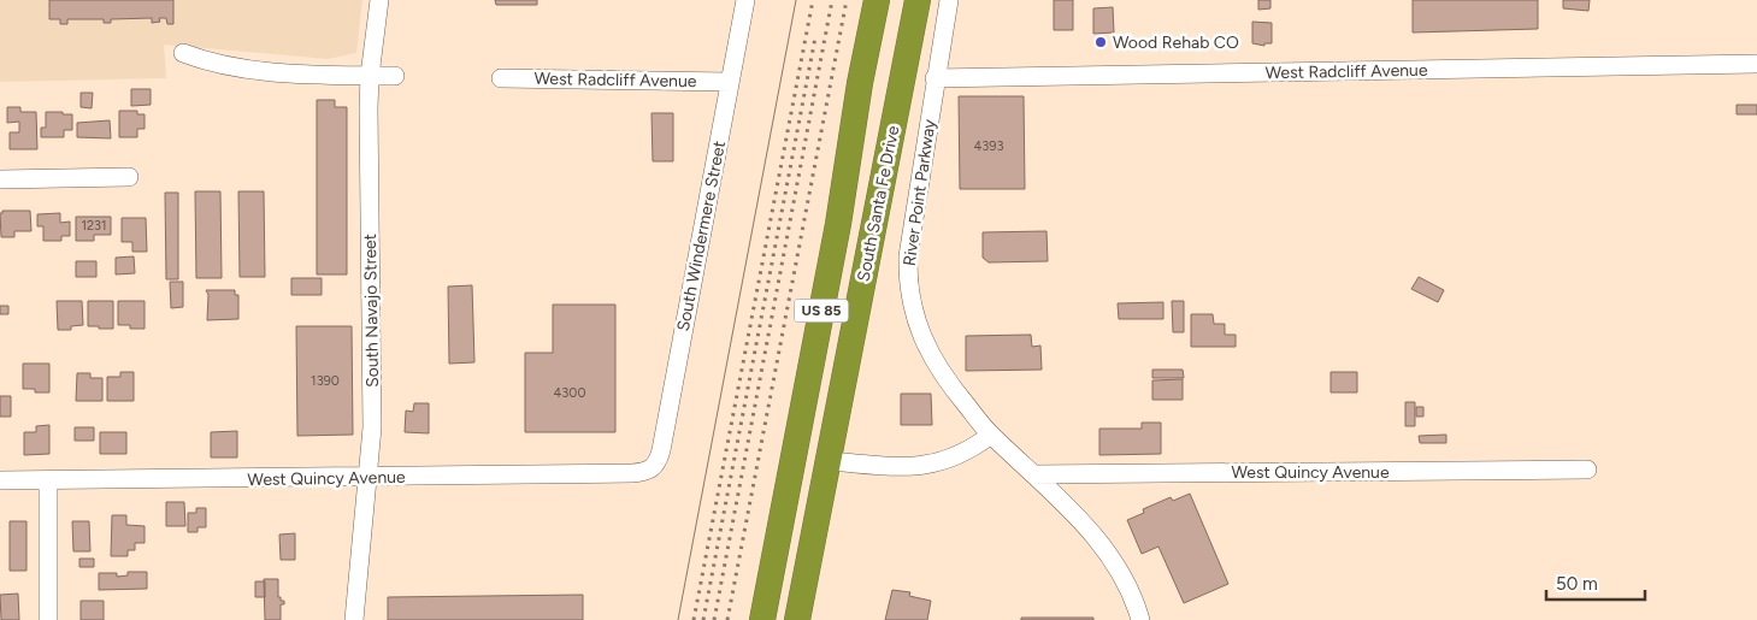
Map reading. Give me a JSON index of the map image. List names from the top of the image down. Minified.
{"streets":{"highway":["South Santa Fe Drive","US 85"],"street":["West Radcliff Avenue","River Point Parkway","South Windermere Street","South Navajo Street","West Quincy Avenue"]},"crossings":[["West Radcliff Avenue","River Point Parkway"],["West Radcliff Avenue","South Windermere Street"],["River Point Parkway","West Quincy Avenue"],["South Windermere Street","West Quincy Avenue"],["South Navajo Street","West Quincy Avenue"]],"places":["Wood Rehab CO"],"house_numbers":["4393","1231","1390","4300"],"scale_bar":"50 m"}
